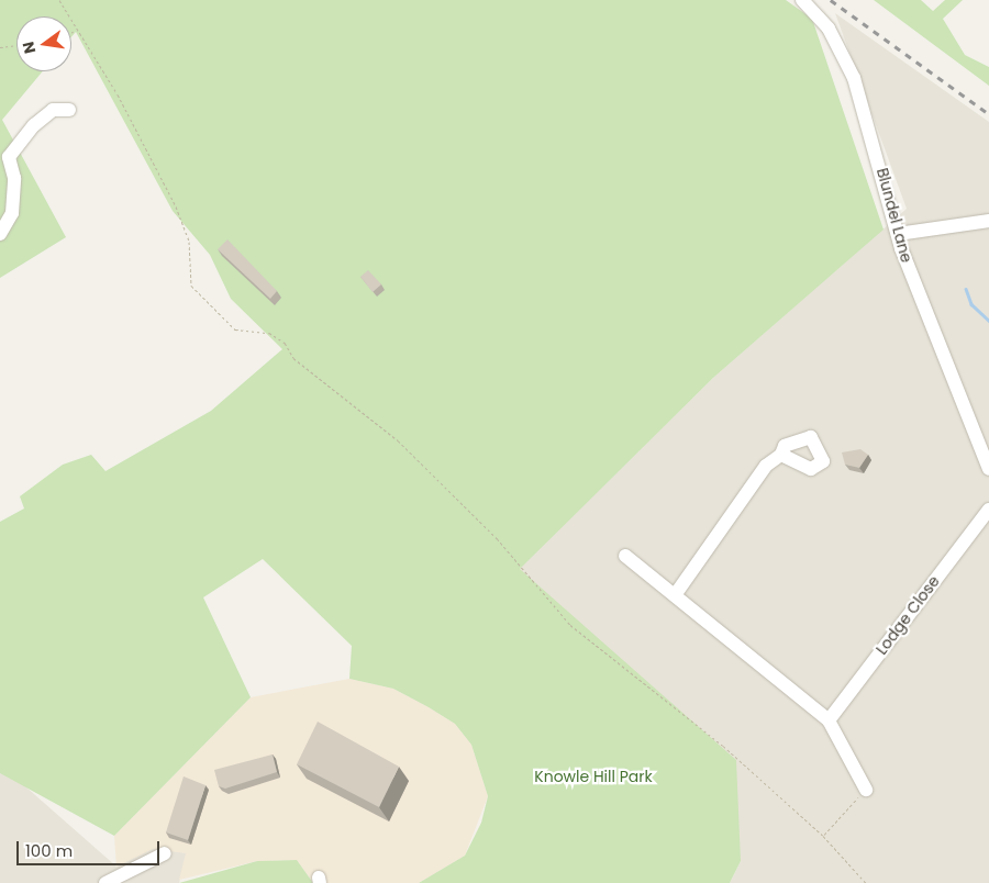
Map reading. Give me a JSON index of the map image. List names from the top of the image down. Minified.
{"streets":{"street":["Blundel Lane","Lodge Close"]},"parks":["Knowle Hill Park"],"scale_bar":"100 m","north":"left"}
